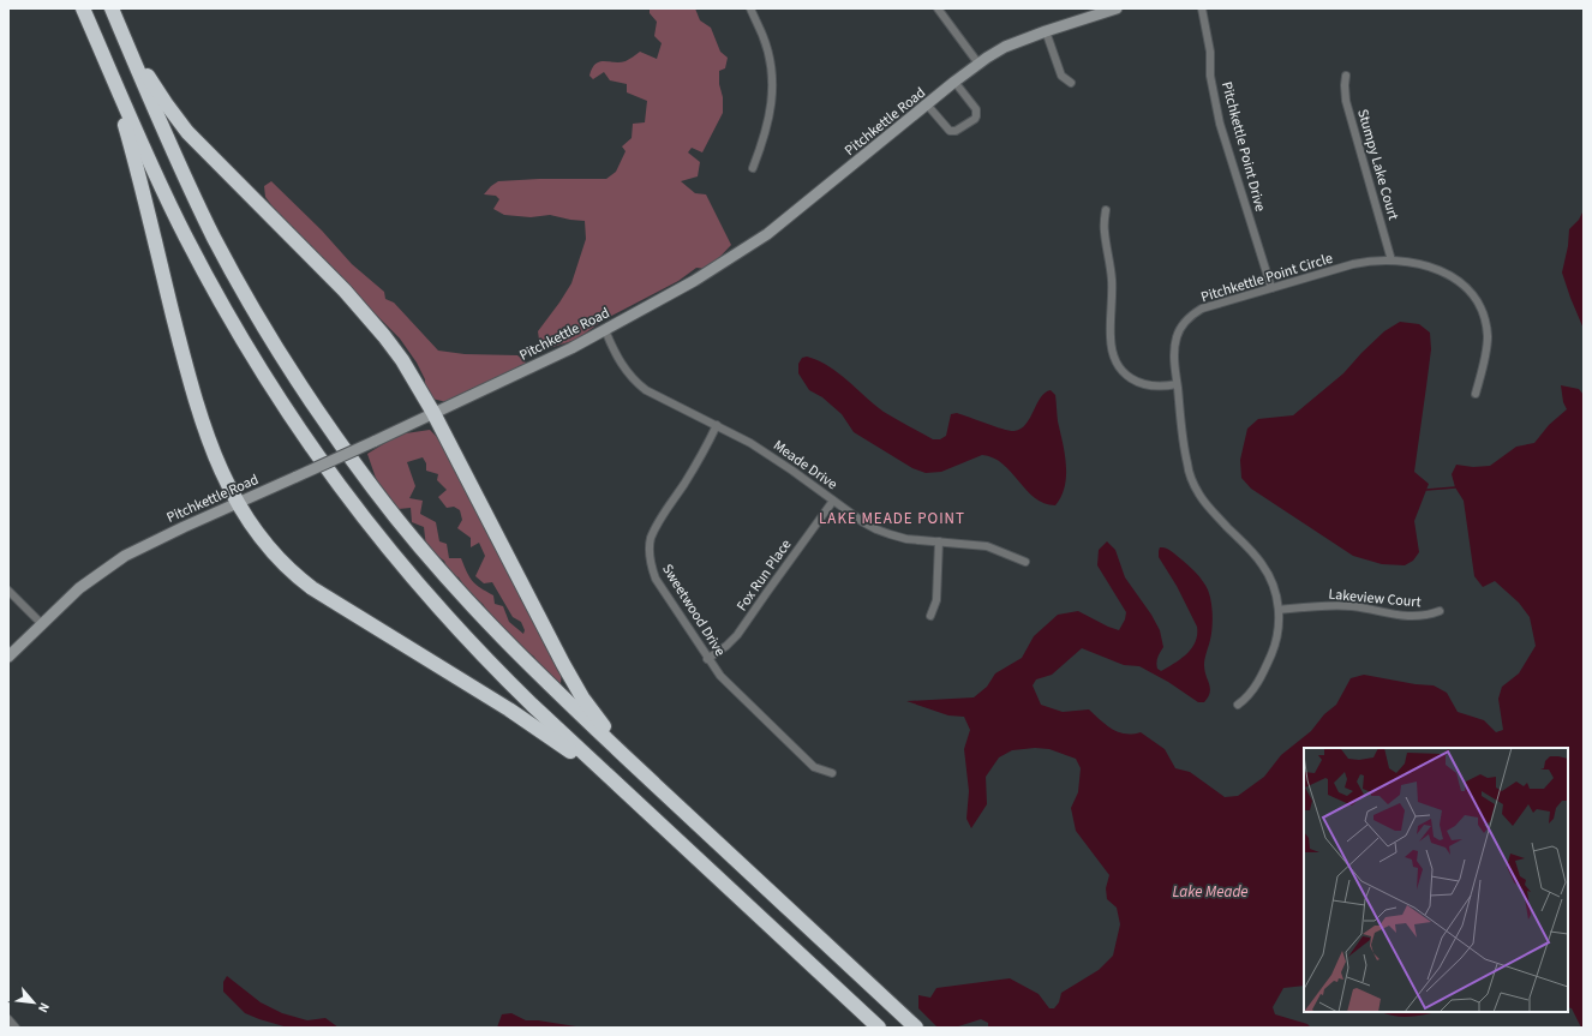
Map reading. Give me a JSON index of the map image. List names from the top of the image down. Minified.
{"streets":{"main road":["Pitchkettle Road"],"street":["Pitchkettle Point Drive","Stumpy Lake Court","Pitchkettle Point Circle","Meade Drive","Fox Run Place","Lakeview Court","Sweetwood Drive"]},"crossings":[["Pitchkettle Road","Meade Drive"],["Pitchkettle Point Drive","Pitchkettle Point Circle"],["Stumpy Lake Court","Pitchkettle Point Circle"],["Pitchkettle Point Circle","Lakeview Court"],["Meade Drive","Fox Run Place"],["Meade Drive","Sweetwood Drive"],["Fox Run Place","Sweetwood Drive"]],"districts":["LAKE MEADE POINT"],"water":["Lake Meade"],"north":"bottom right"}
